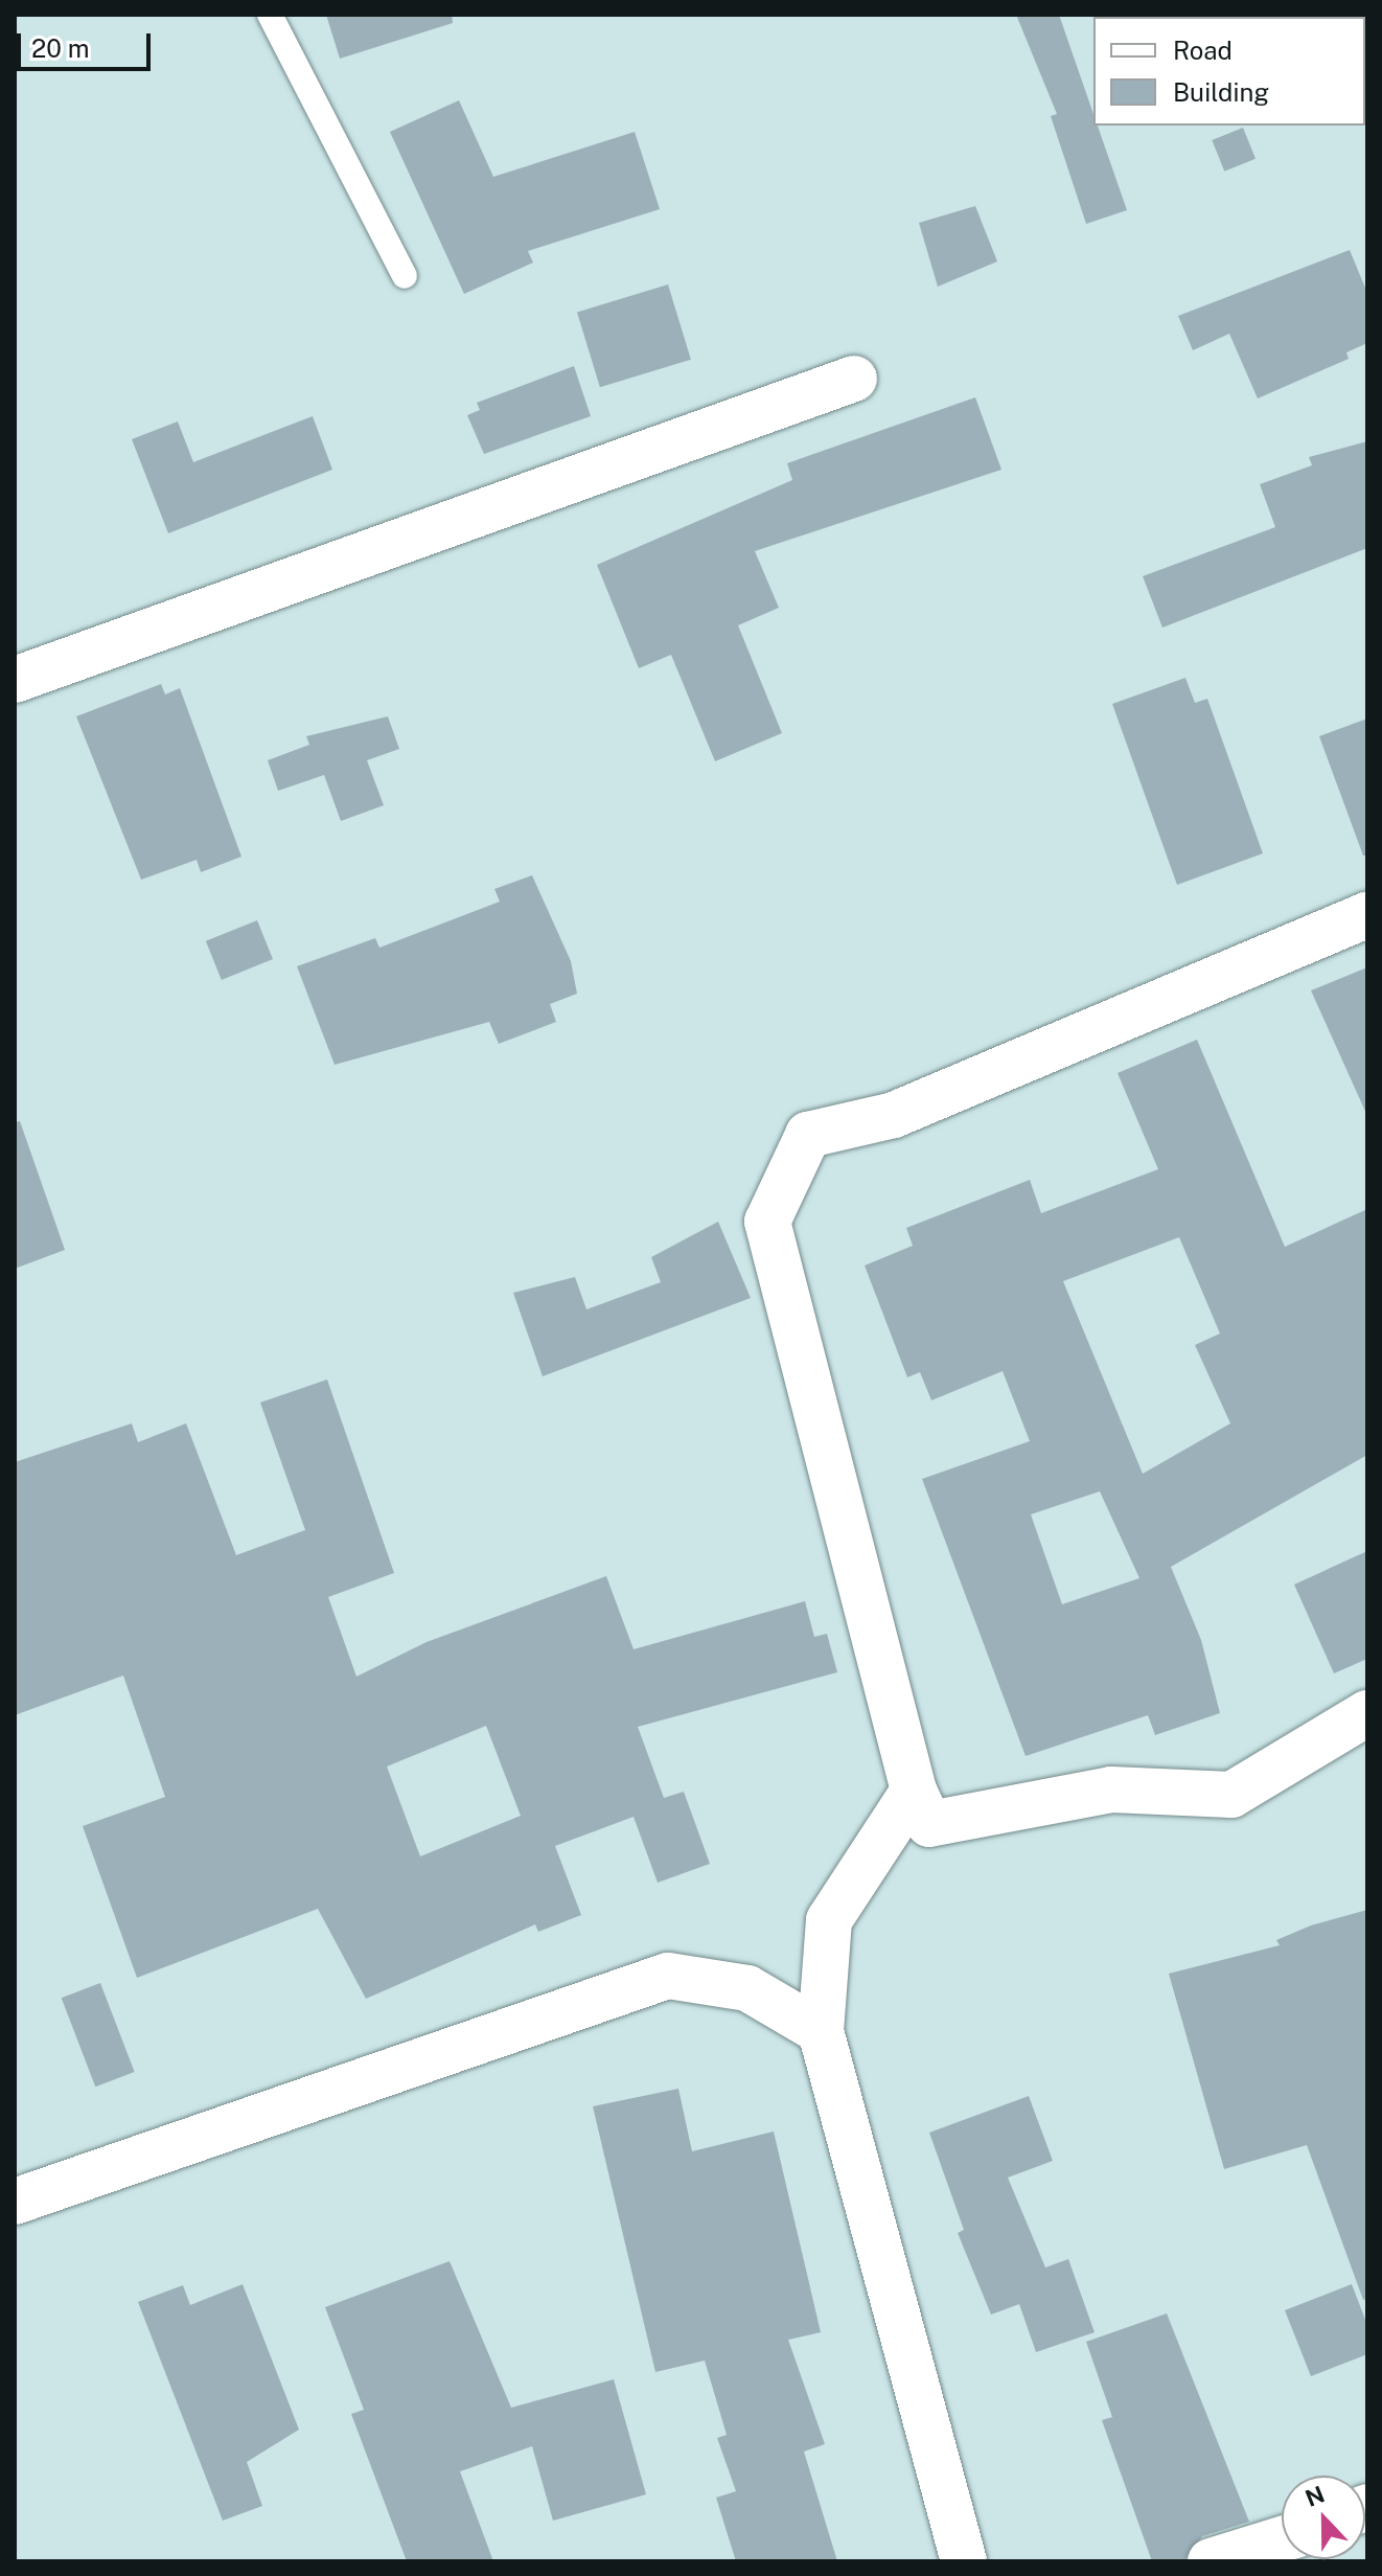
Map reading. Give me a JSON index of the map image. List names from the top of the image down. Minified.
{"legend":["Road","Building"],"scale_bar":"20 m","north":"top"}
